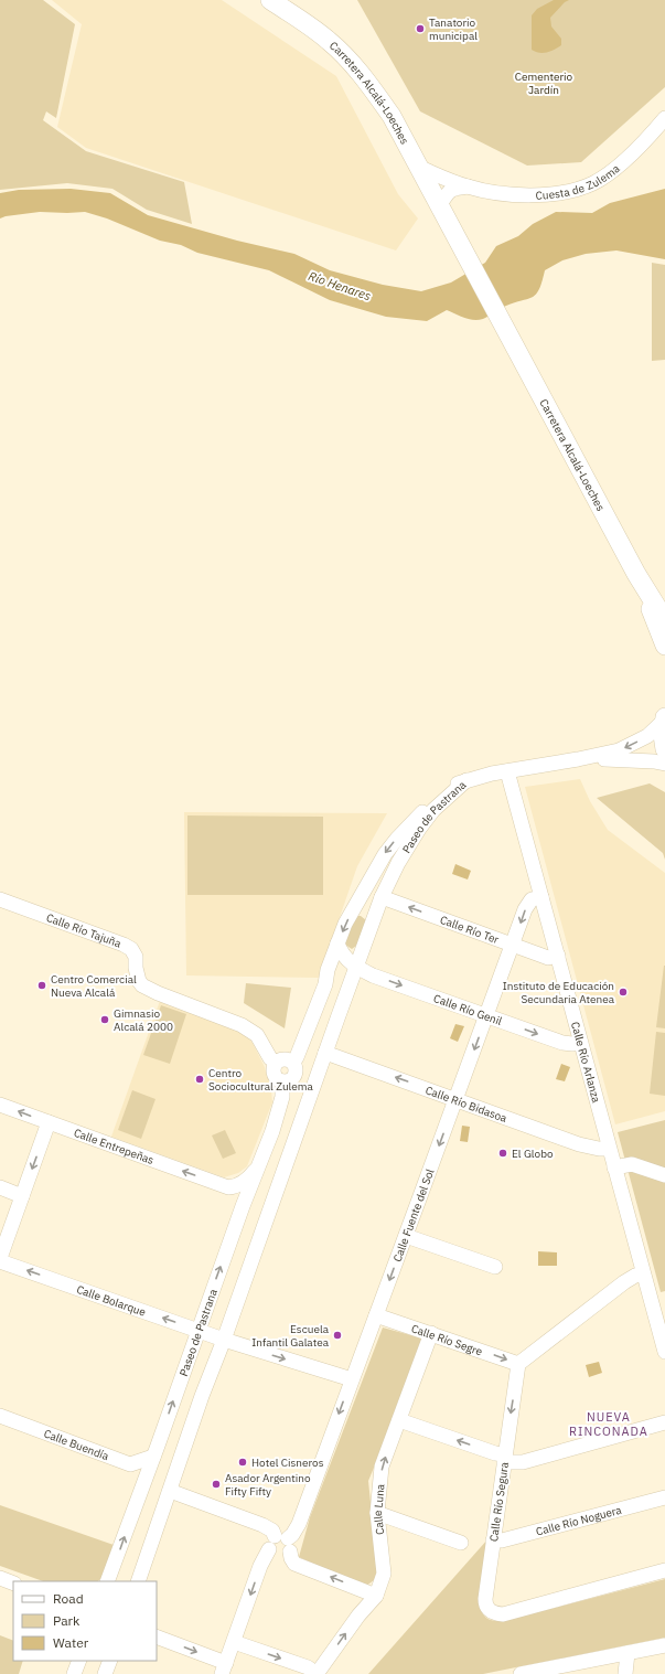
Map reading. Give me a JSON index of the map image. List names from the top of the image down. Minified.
{"streets":{"main road":["Carretera Alcalá-Loeches"],"street":["Cuesta de Zulema","Paseo de Pastrana","Calle Río Ter","Calle Río Tajuña","Calle Río Genil","Calle Río Arlanza","Calle Río Bidasoa","Calle Entrepeñas","Calle Fuente del Sol","Calle Bolarque","Calle Río Segre","Calle Buendía","Calle Río Segura","Calle Luna","Calle Río Noguera"]},"crossings":[["Carretera Alcalá-Loeches","Cuesta de Zulema"],["Paseo de Pastrana","Calle Río Ter"],["Paseo de Pastrana","Calle Río Tajuña"],["Paseo de Pastrana","Calle Río Genil"],["Paseo de Pastrana","Calle Río Bidasoa"],["Paseo de Pastrana","Calle Bolarque"],["Calle Río Ter","Calle Río Arlanza"],["Calle Río Ter","Calle Fuente del Sol"],["Calle Río Genil","Calle Río Arlanza"],["Calle Río Genil","Calle Fuente del Sol"],["Calle Río Arlanza","Calle Río Bidasoa"],["Calle Río Arlanza","Calle Fuente del Sol"],["Calle Río Bidasoa","Calle Fuente del Sol"],["Calle Fuente del Sol","Calle Bolarque"],["Calle Fuente del Sol","Calle Río Segre"],["Calle Río Segre","Calle Río Segura"],["Calle Río Segre","Calle Luna"],["Calle Río Segura","Calle Río Noguera"]],"one_way":["Calle Río Ter","Calle Río Genil","Calle Río Bidasoa","Calle Entrepeñas","Calle Fuente del Sol","Calle Luna"],"districts":["NUEVA RINCONADA"],"water":["Río Henares"],"parks":["Cementerio Jardín"],"places":["Tanatorio municipal","Centro Comercial Nueva Alcalá","Instituto de Educación Secundaria Atenea","Gimnasio Alcalá 2000","Centro Sociocultural Zulema","El Globo","Escuela Infantil Galatea","Hotel Cisneros","Asador Argentino Fifty Fifty"],"legend":["Road","Park","Water"]}
